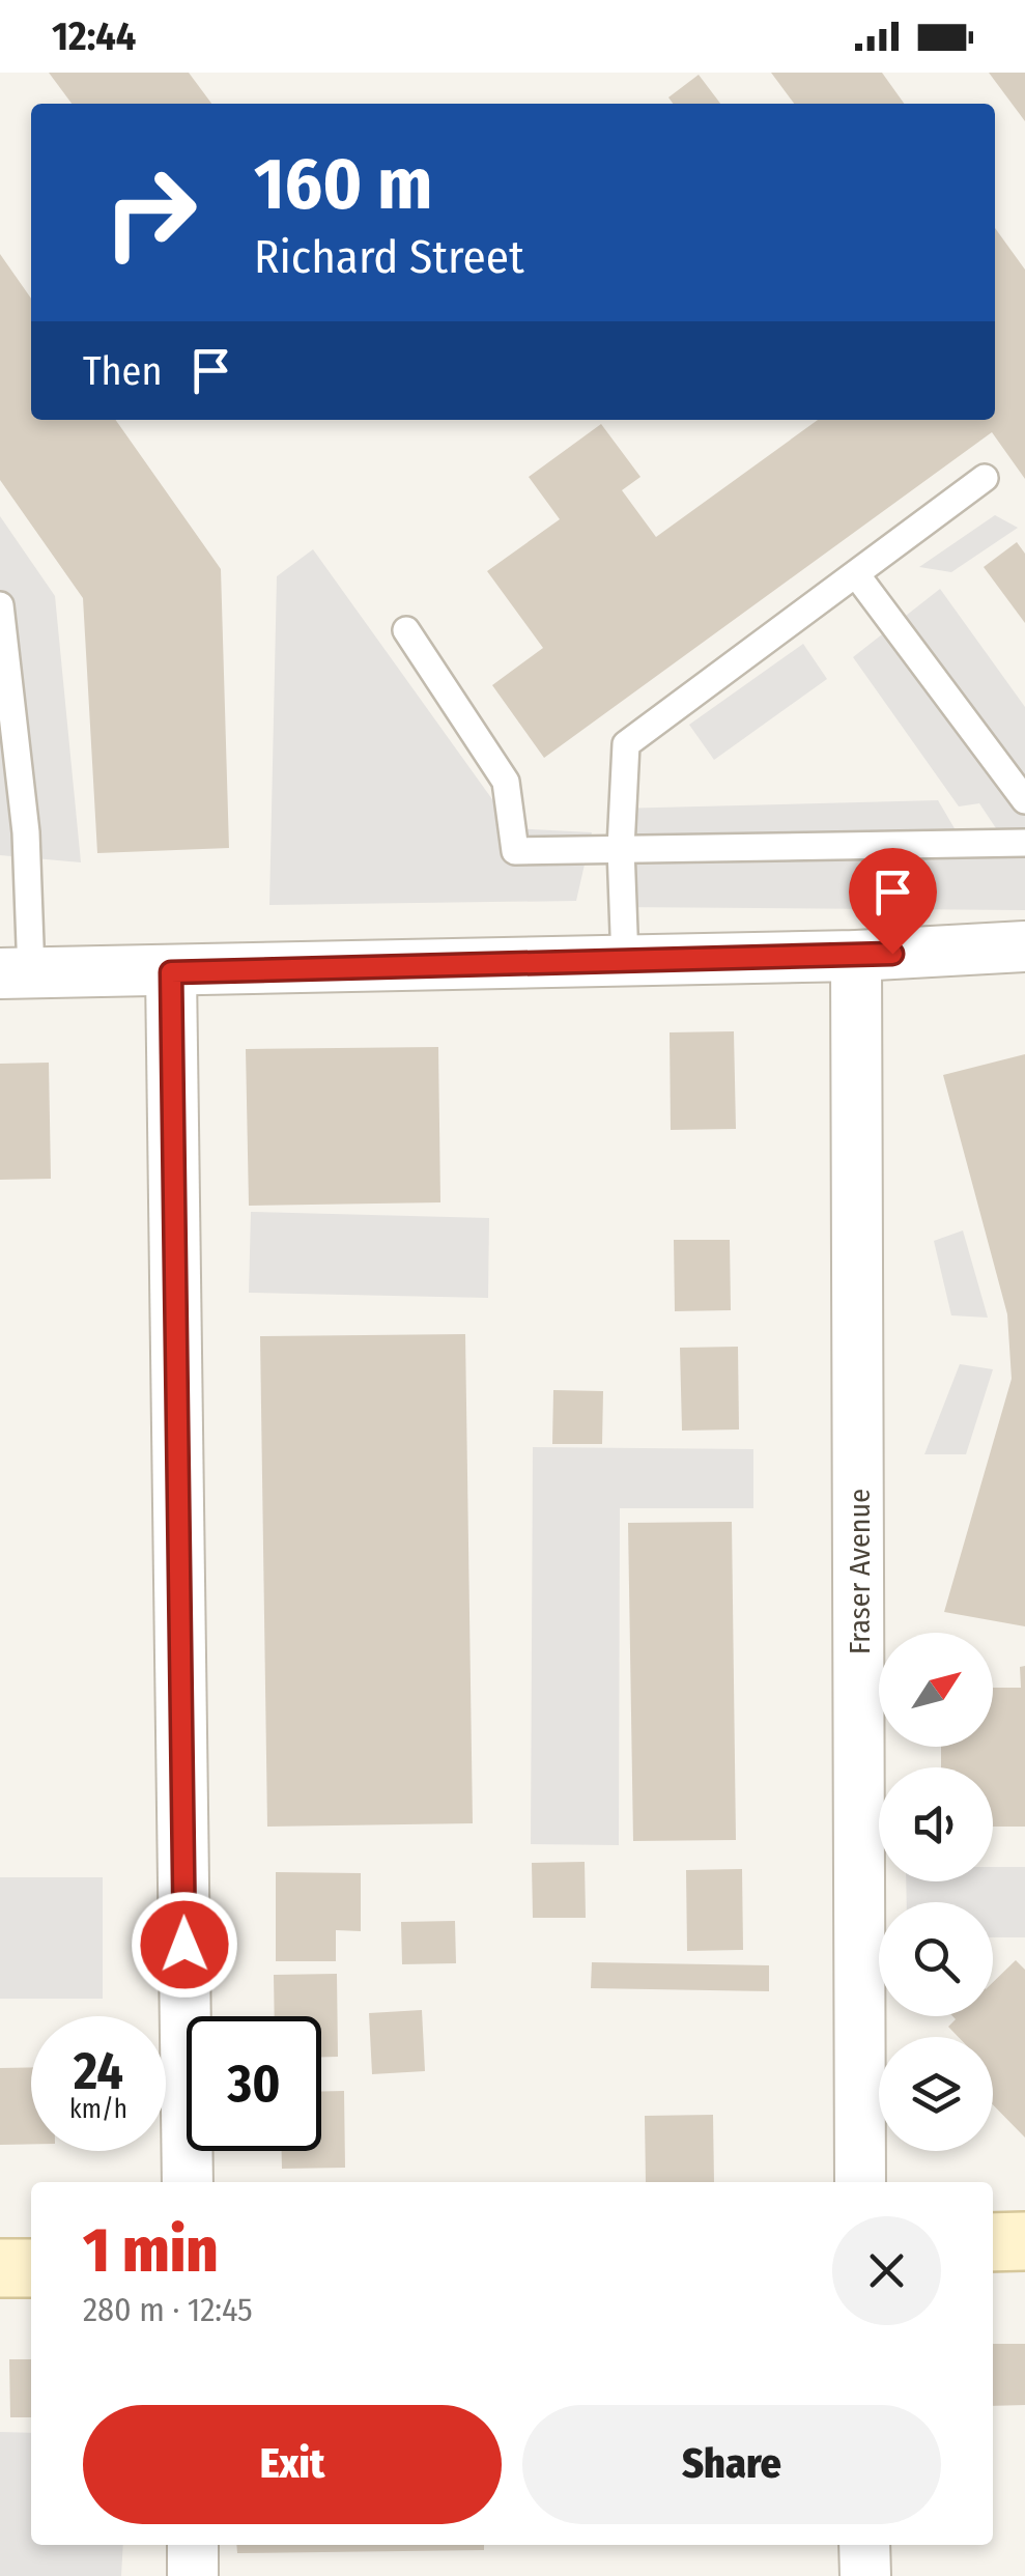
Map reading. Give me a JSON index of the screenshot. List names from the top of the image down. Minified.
{"streets":{"street":["Fraser Avenue"]},"north":"top right","page":{"status":"12:44","turn":["160 m","Richard Street"],"then":"Then","speed":"24 km/h","limit":"30","heading":["1 min","280 m · 12:45"],"buttons":["Exit","Share"]}}
